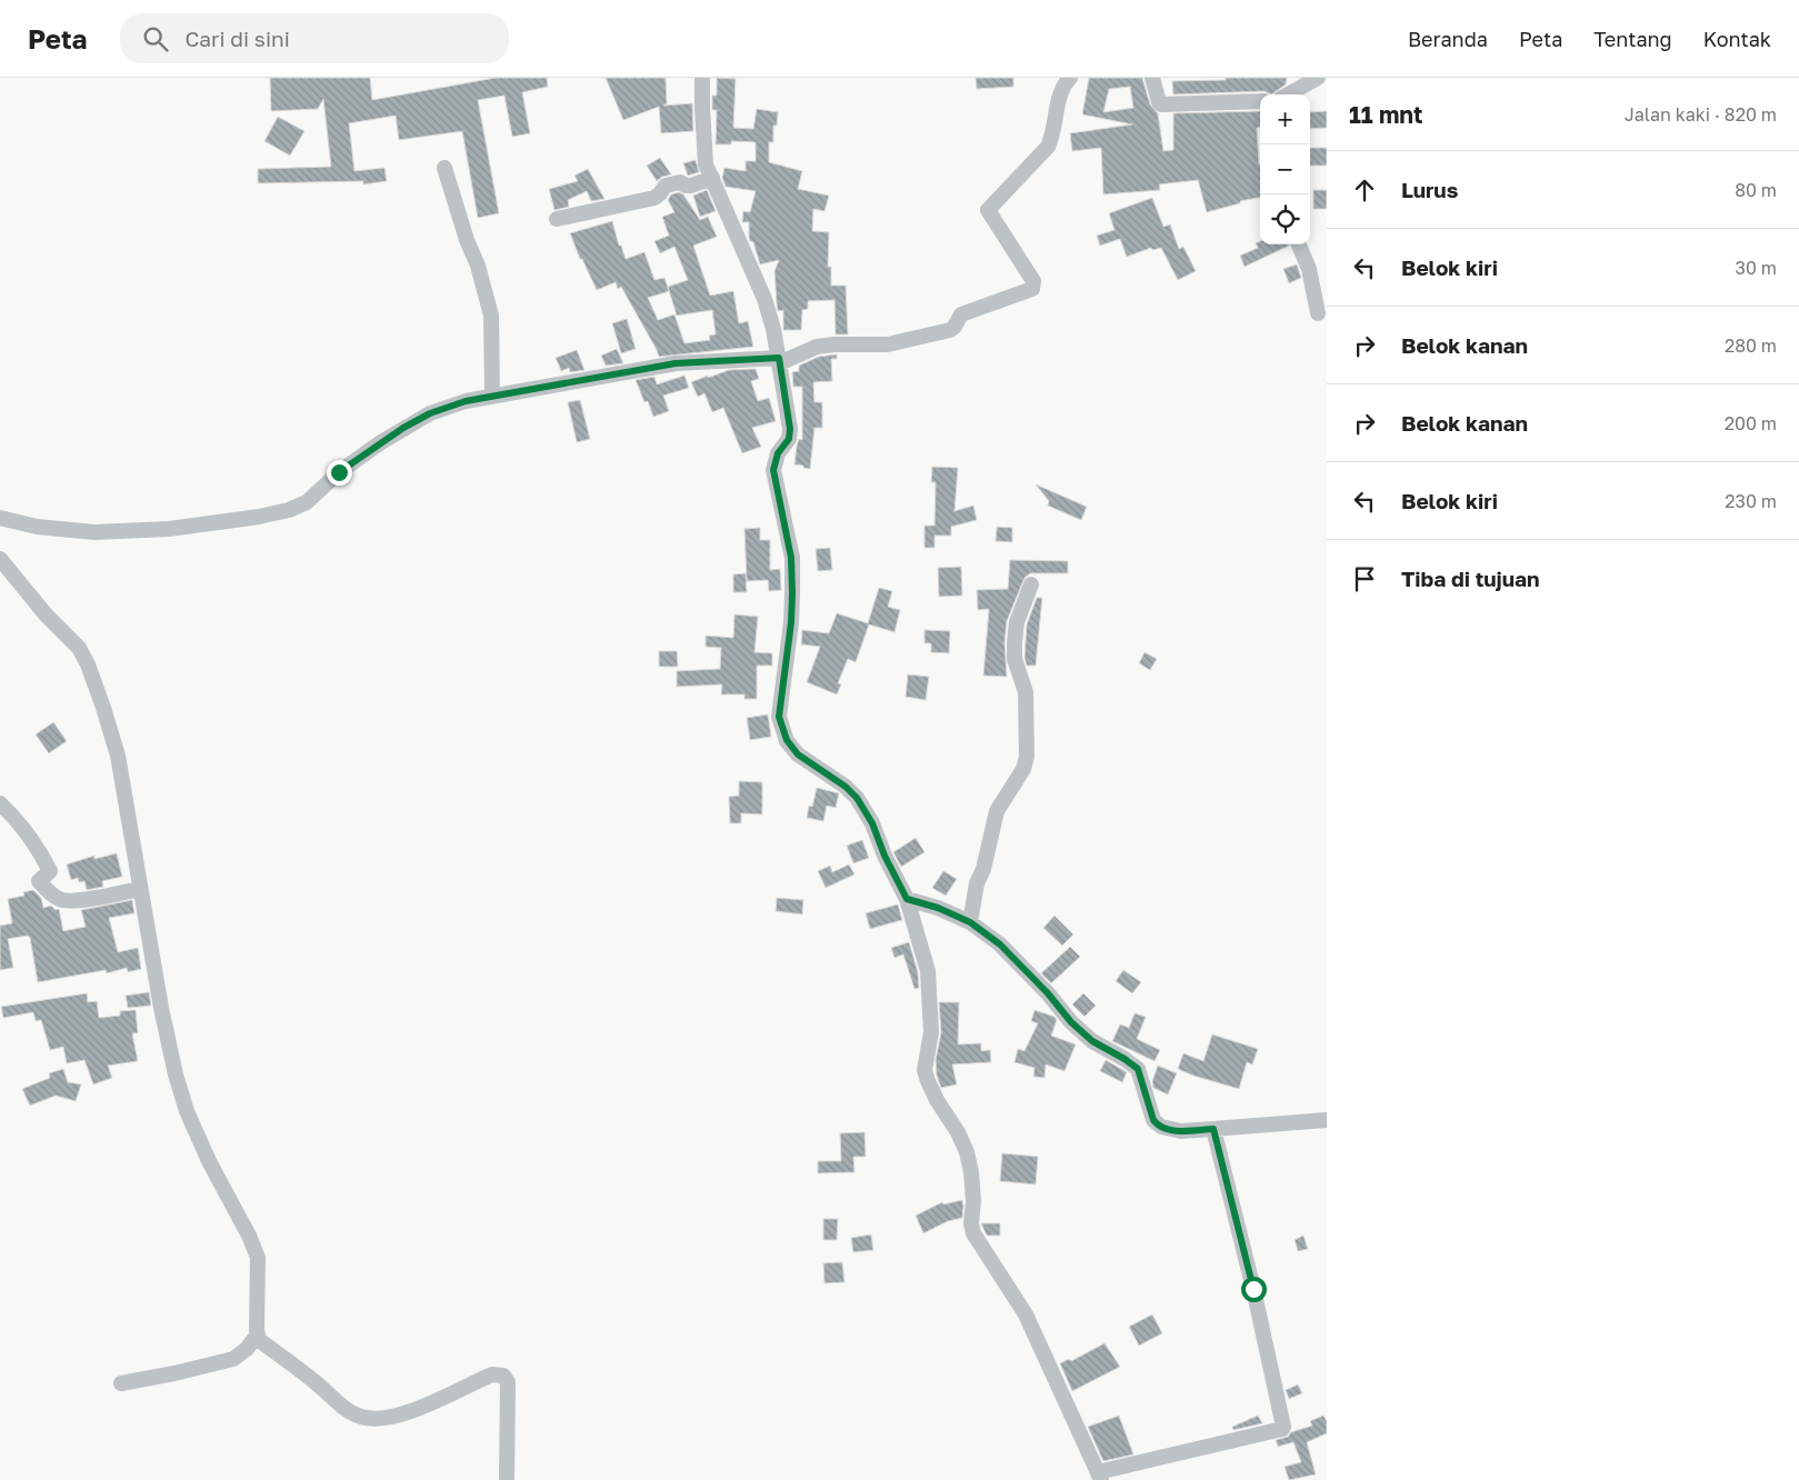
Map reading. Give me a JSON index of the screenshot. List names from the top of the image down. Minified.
{"page":{"header":"Peta","search":"Cari di sini","nav":["Beranda","Peta","Tentang","Kontak"],"heading":["11 mnt","Jalan kaki · 820 m"],"map_buttons":["+","−"],"list":[["Lurus","80 m"],["Belok kiri","30 m"],["Belok kanan","280 m"],["Belok kanan","200 m"],["Belok kiri","230 m"],"Tiba di tujuan"]}}
